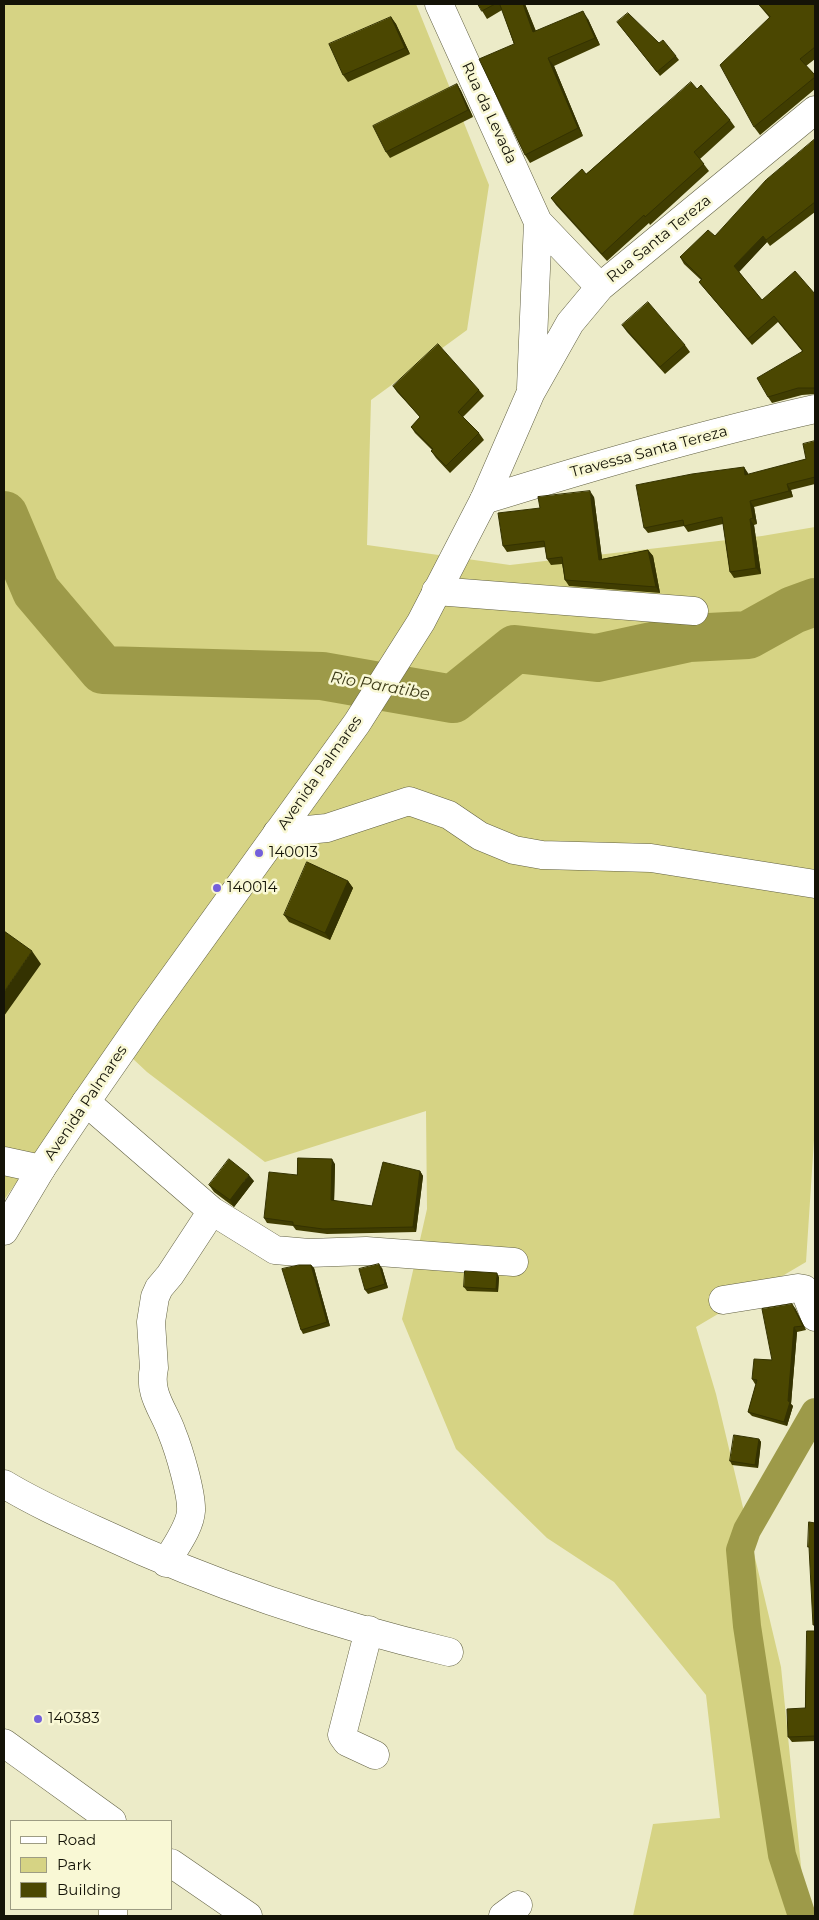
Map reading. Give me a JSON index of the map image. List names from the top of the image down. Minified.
{"streets":{"street":["Rua da Levada","Rua Santa Tereza","Travessa Santa Tereza","Avenida Palmares"]},"crossings":[["Rua da Levada","Rua Santa Tereza"],["Rua da Levada","Avenida Palmares"],["Rua Santa Tereza","Avenida Palmares"],["Travessa Santa Tereza","Avenida Palmares"]],"water":["Rio Paratibe"],"places":["140013","140014","140383"],"legend":["Road","Park","Building"]}
